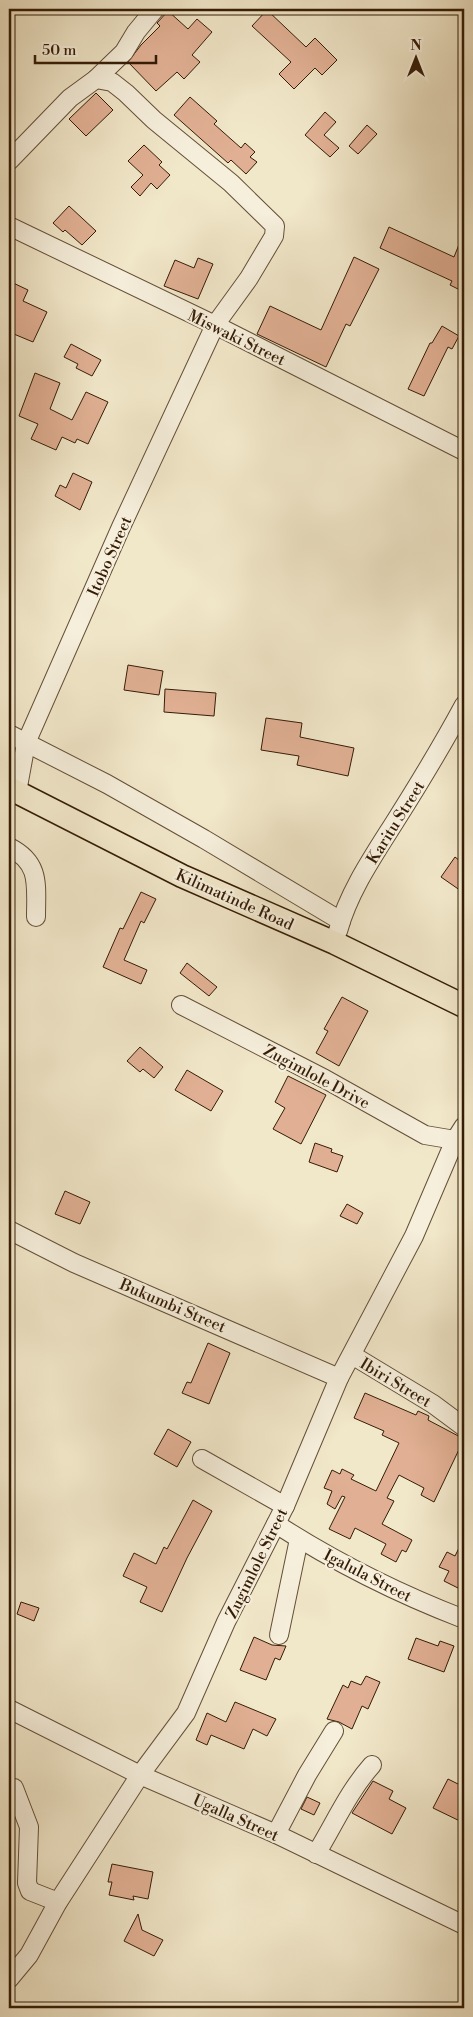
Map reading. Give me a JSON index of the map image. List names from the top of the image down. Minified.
{"streets":{"main road":["Kilimatinde Road"],"street":["Miswaki Street","Itobo Street","Karitu Street","Zugimlole Drive","Bukumbi Street","Ibiri Street","Zugimlole Street","Igalula Street","Ugalla Street"]},"crossings":[["Miswaki Street","Itobo Street"],["Itobo Street","Kilimatinde Road"],["Karitu Street","Kilimatinde Road"],["Zugimlole Drive","Zugimlole Street"],["Bukumbi Street","Zugimlole Street"],["Ibiri Street","Zugimlole Street"],["Zugimlole Street","Igalula Street"],["Zugimlole Street","Ugalla Street"]],"scale_bar":"50 m","north":"top"}
